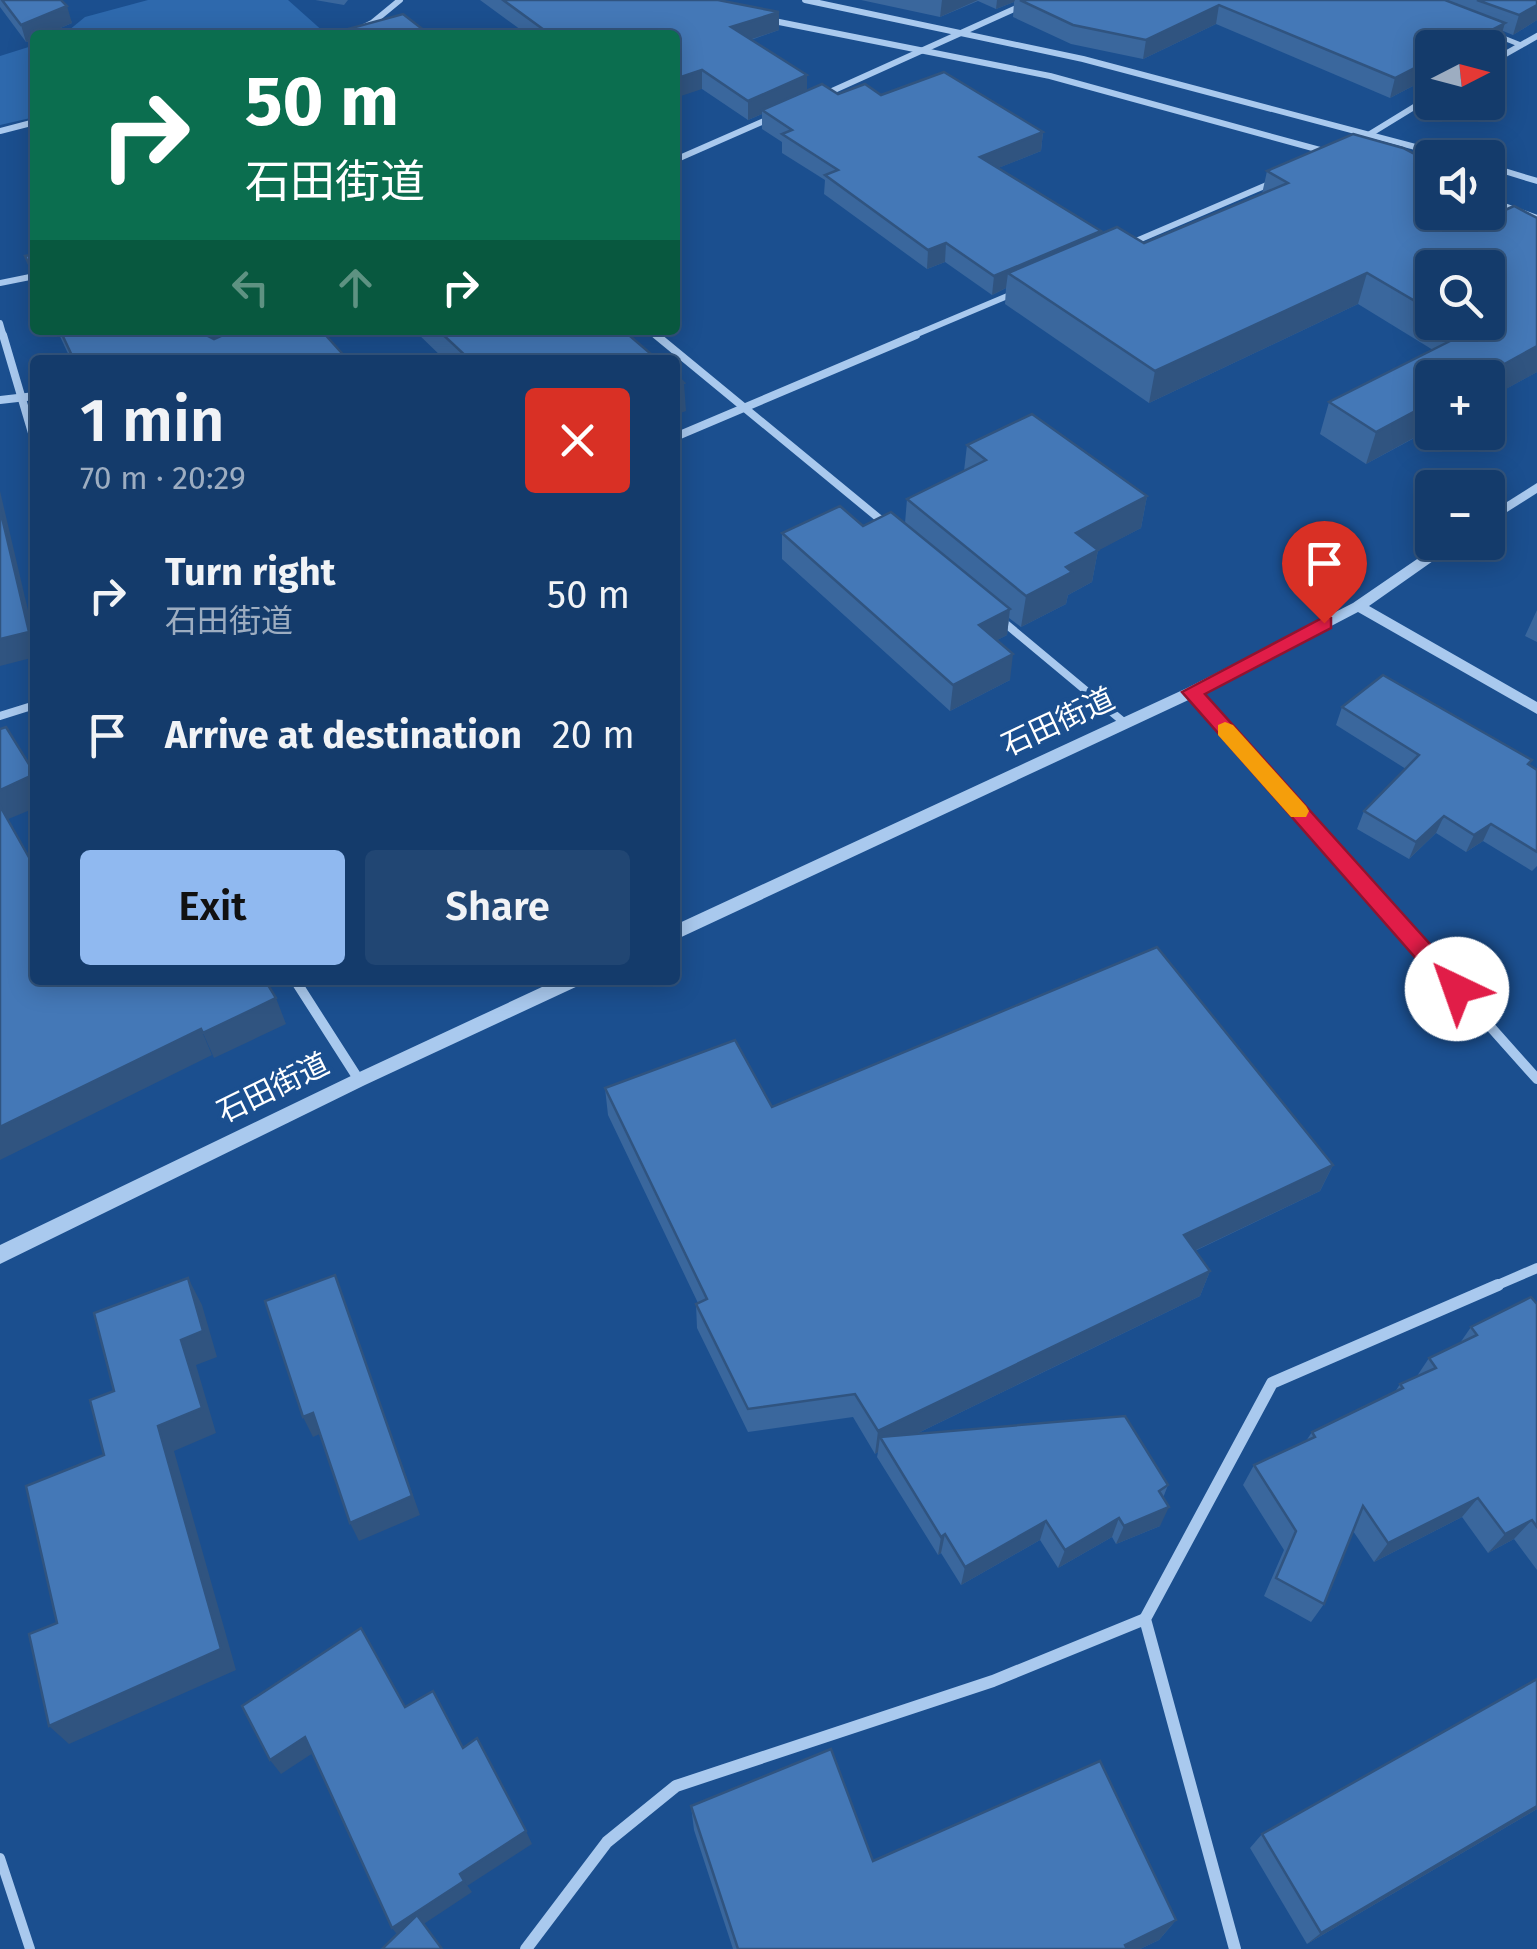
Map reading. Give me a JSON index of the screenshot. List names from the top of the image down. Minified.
{"streets":{"street":["石田街道"]},"north":"right","page":{"map_buttons":["+","−"],"turn":["50 m","石田街道"],"heading":["1 min","70 m · 20:29"],"list":[{"name":"Turn right","note":"石田街道","value":"50 m"},{"name":"Arrive at destination","value":"20 m"}],"buttons":["Exit","Share"]}}
